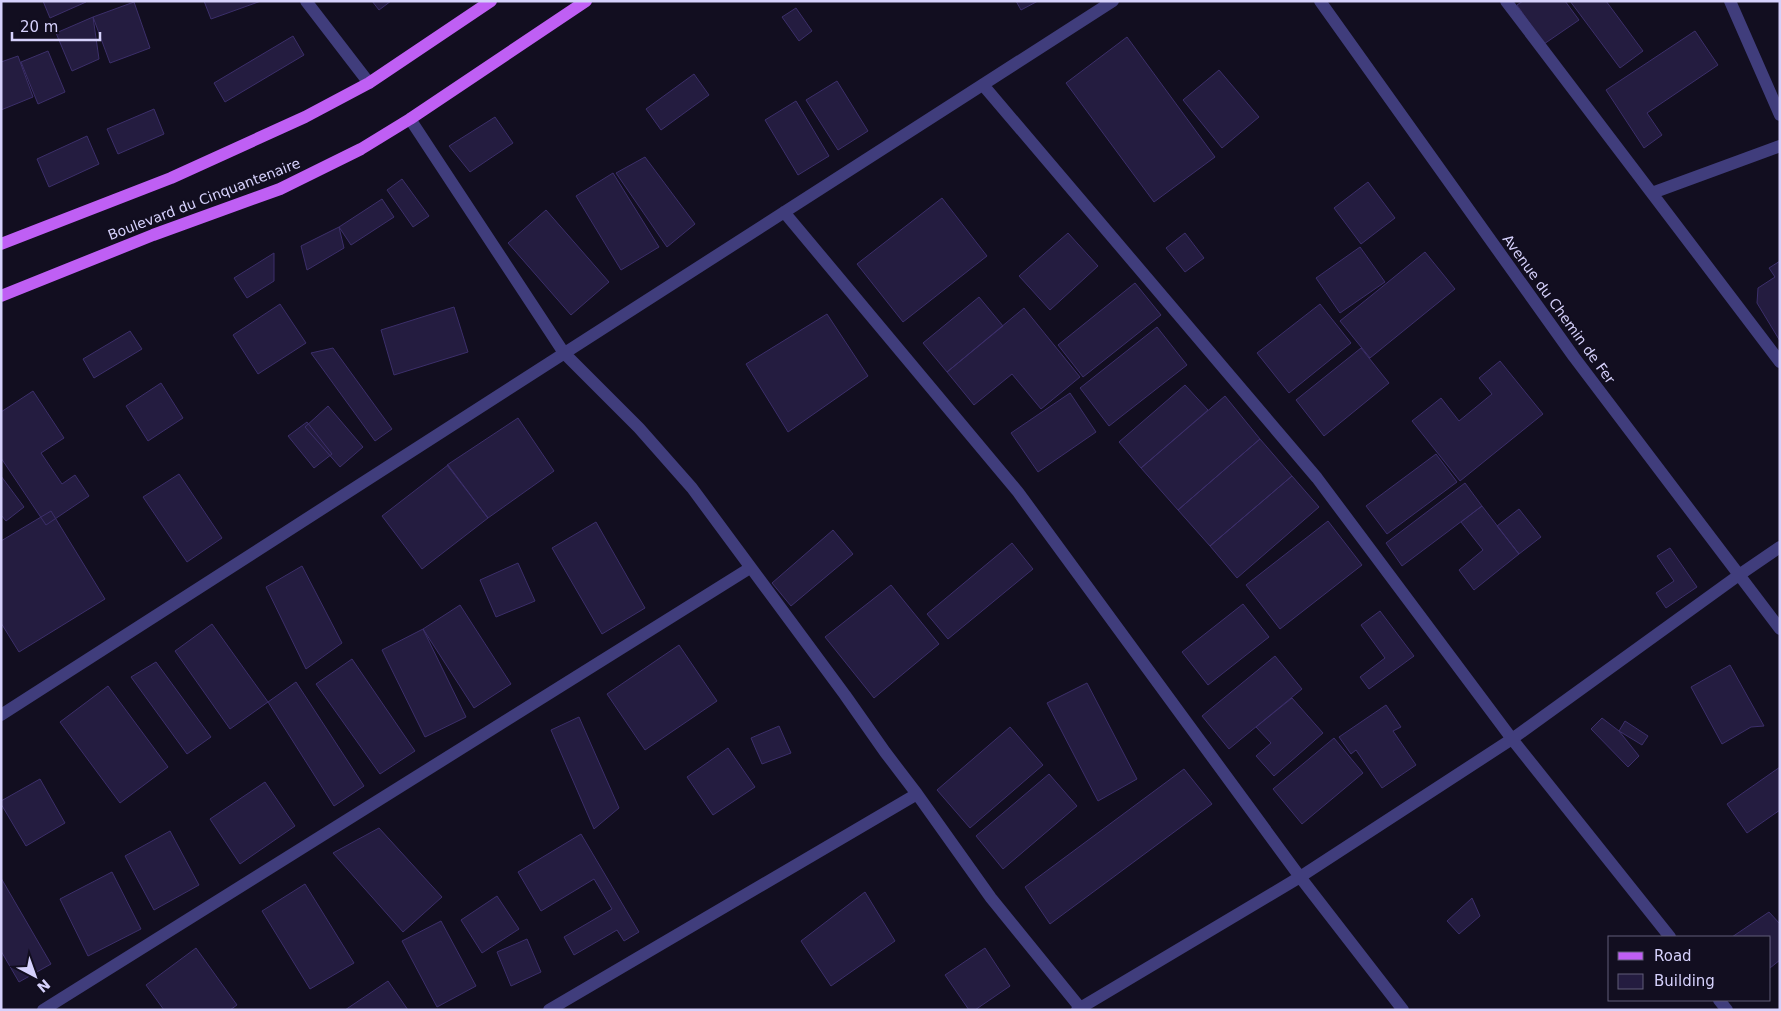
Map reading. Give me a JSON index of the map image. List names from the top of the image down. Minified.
{"streets":{"main road":["Boulevard du Cinquantenaire"],"street":["Avenue du Chemin de Fer"]},"legend":["Road","Building"],"scale_bar":"20 m","north":"bottom right"}
